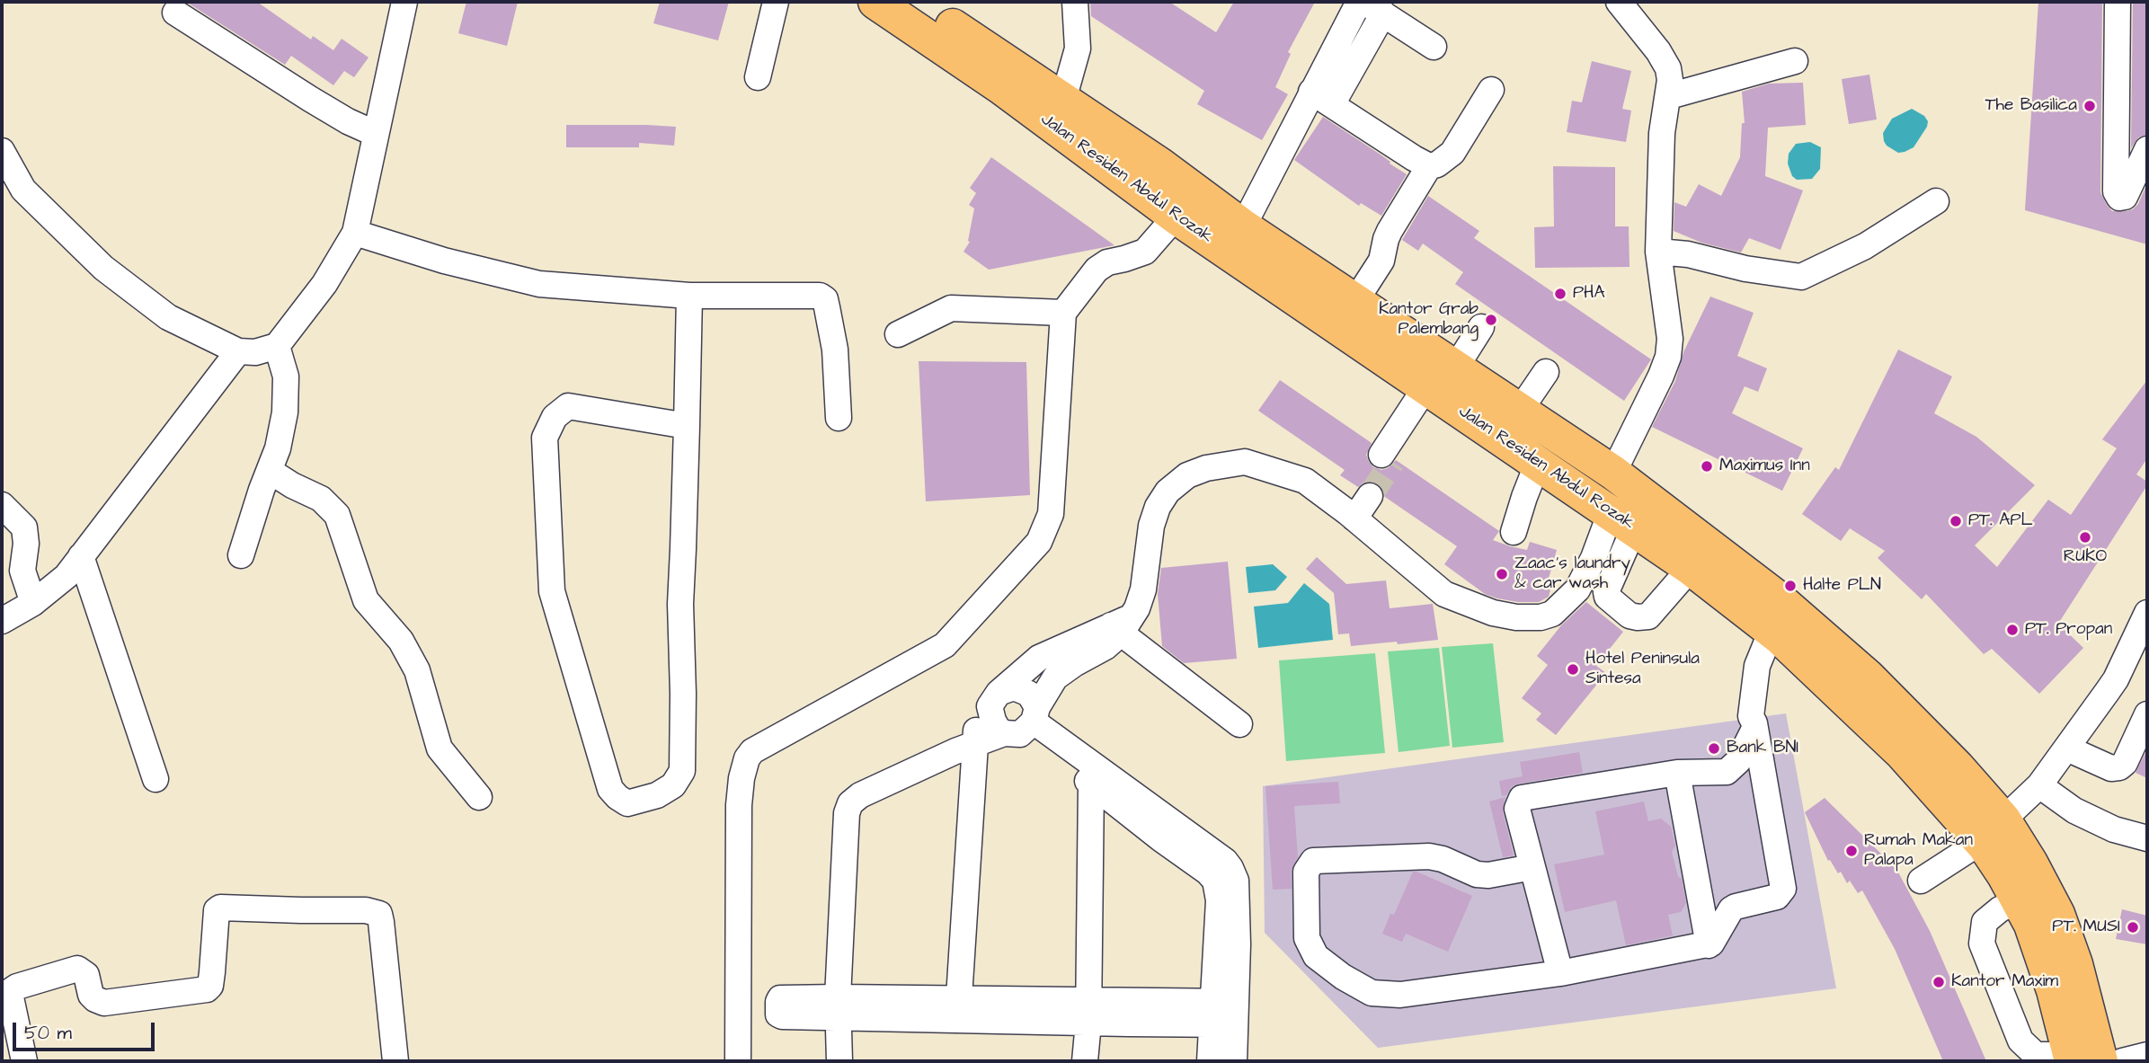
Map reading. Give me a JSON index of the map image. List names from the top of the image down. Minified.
{"streets":{"highway":["Jalan Residen Abdul Rozak"]},"places":["The Basilica","PHA","Kantor Grab Palembang","Maximus Inn","PT. APL","RUKO","Zaac's laundry & car wash","Halte PLN","PT. Propan","Hotel Peninsula Sintesa","Bank BNI","Rumah Makan Palapa","PT. MUSI","Kantor Maxim"],"scale_bar":"50 m"}
